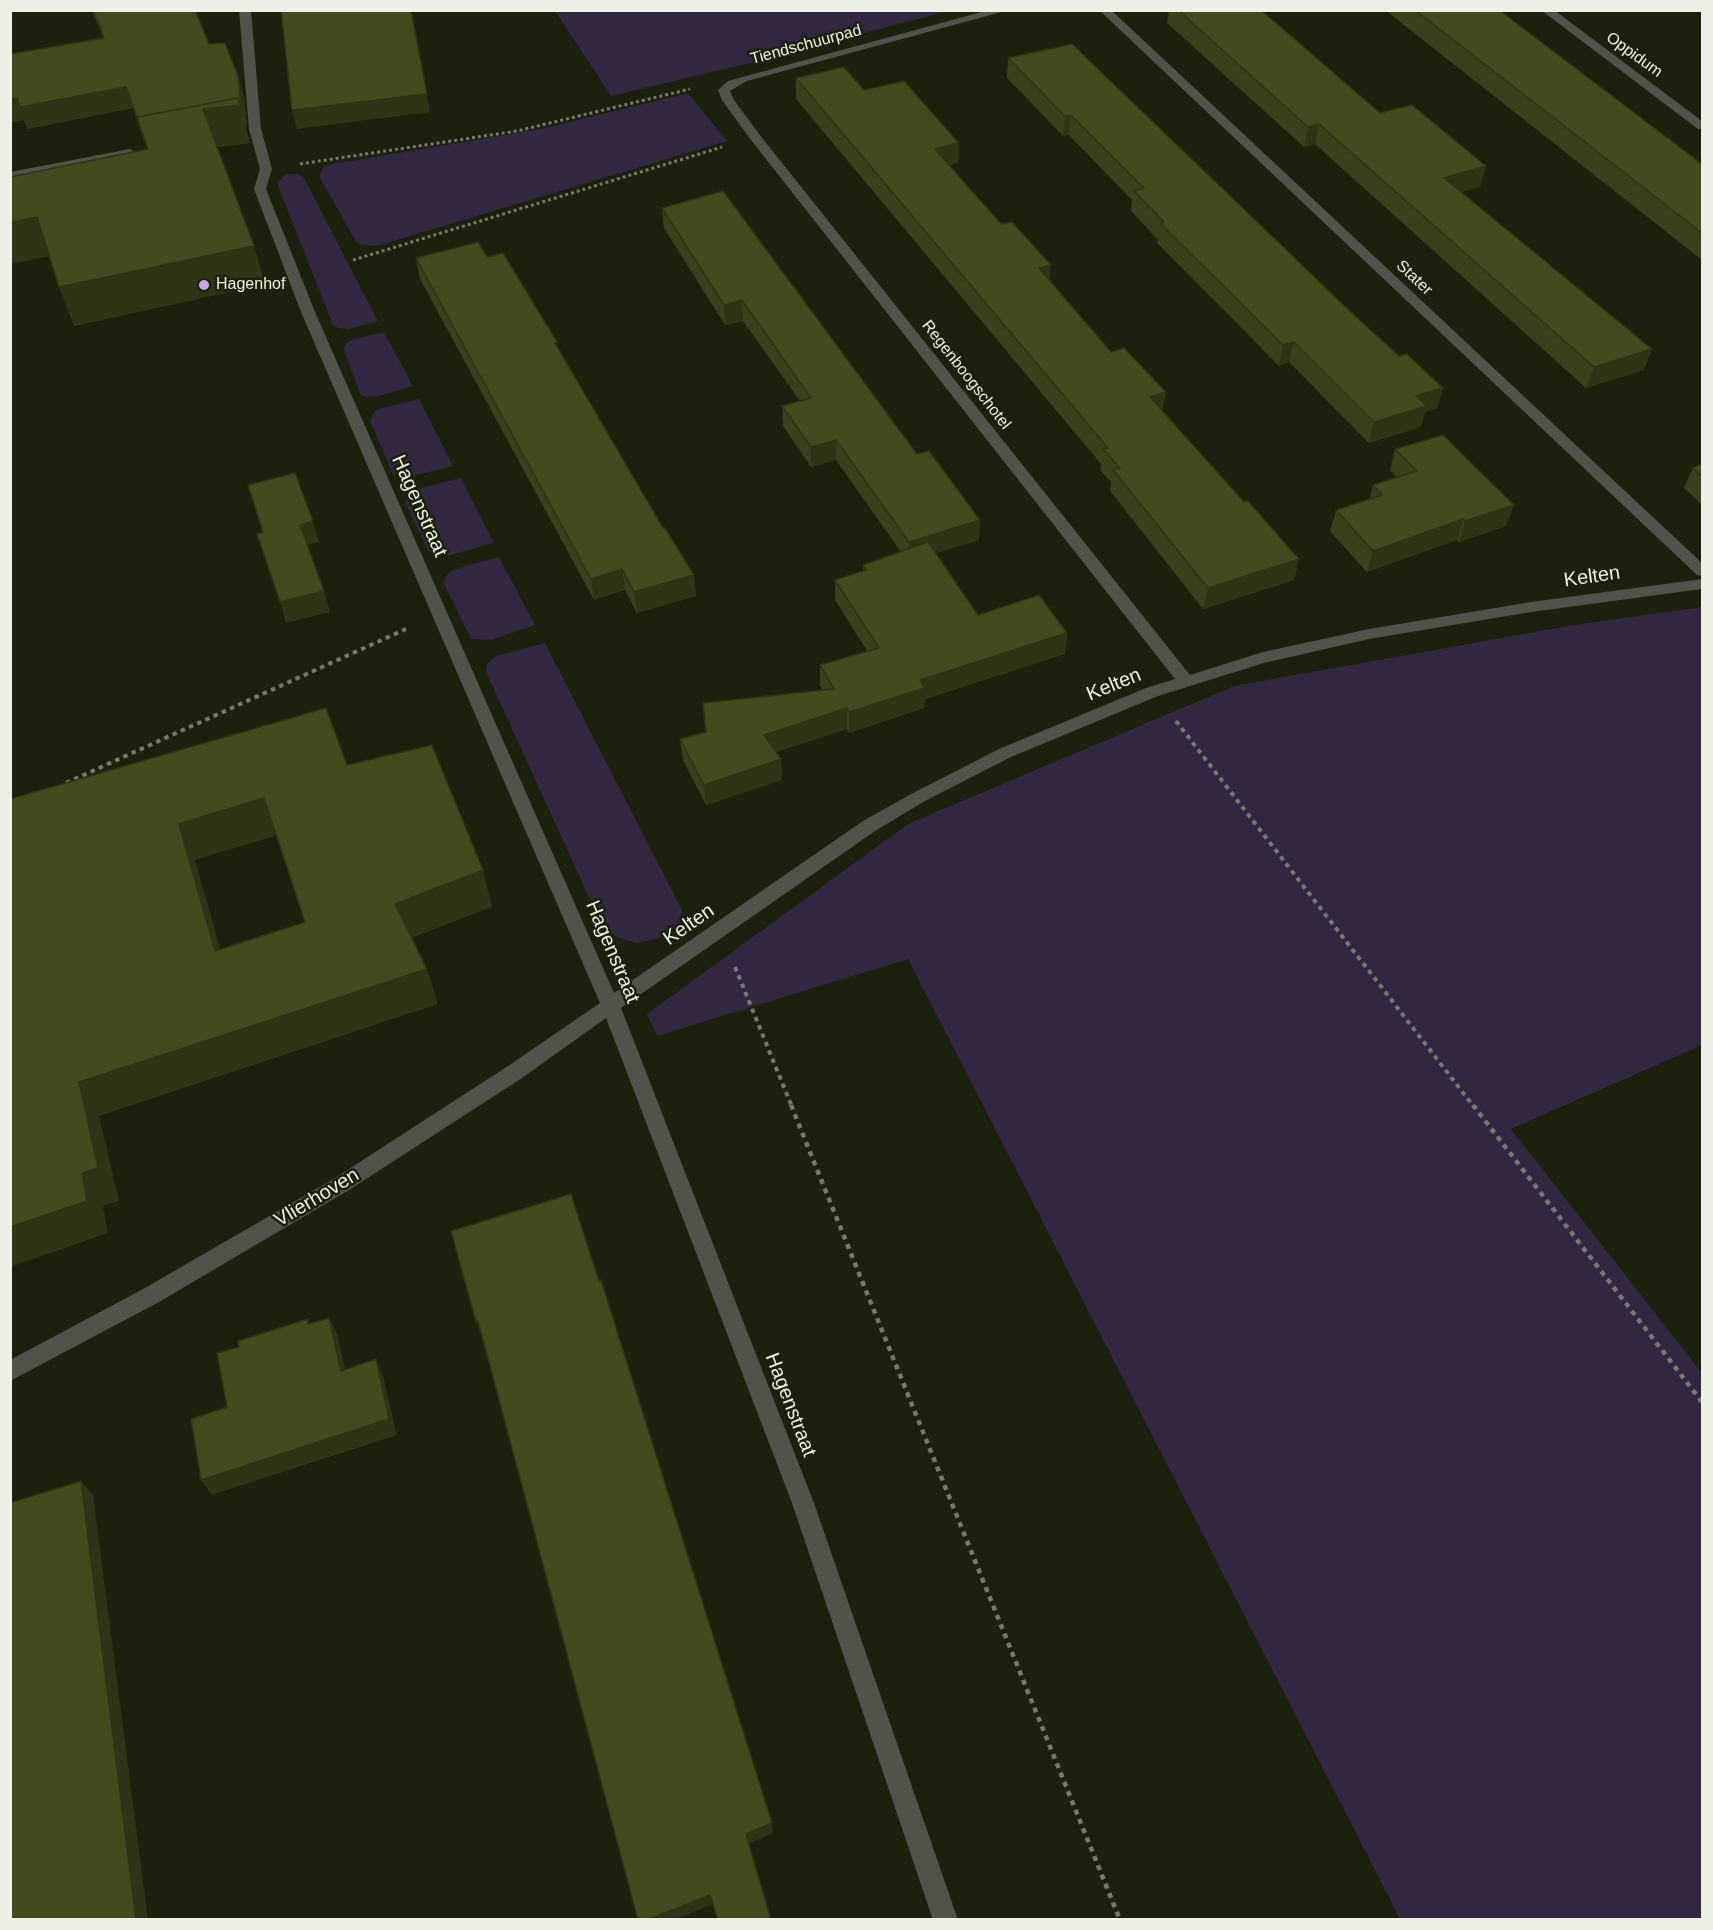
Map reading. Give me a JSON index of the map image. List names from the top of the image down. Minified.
{"streets":{"street":["Tiendschuurpad","Oppidum","Stater","Regenboogschotel","Hagenstraat","Kelten","Vlierhoven"]},"crossings":[["Tiendschuurpad","Regenboogschotel"],["Regenboogschotel","Kelten"],["Hagenstraat","Kelten"],["Hagenstraat","Vlierhoven"],["Kelten","Vlierhoven"]],"places":["Hagenhof"]}
